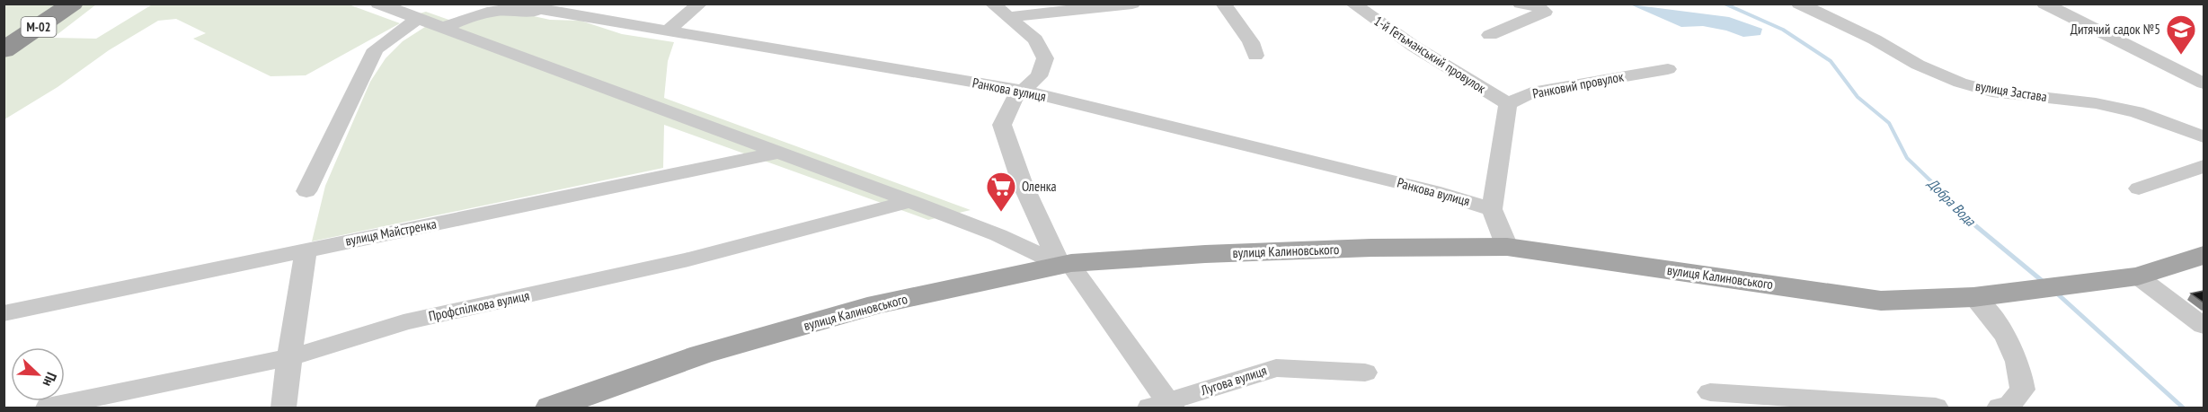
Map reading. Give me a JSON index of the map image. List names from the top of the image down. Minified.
{"streets":{"highway":["М-02"],"main road":["вулиця Калиновського"],"street":["1-й Гетьманський провулок","Ранковий провулок","Ранкова вулиця","вулиця Застава","вулиця Майстренка","Профспілкова вулиця","Лугова вулиця"]},"crossings":[["1-й Гетьманський провулок","Ранковий провулок"]],"water":["Добра Вода"],"places":{"school or university":["Дитячий садок №5"],"supermarket":["Оленка"]},"north":"bottom right"}
